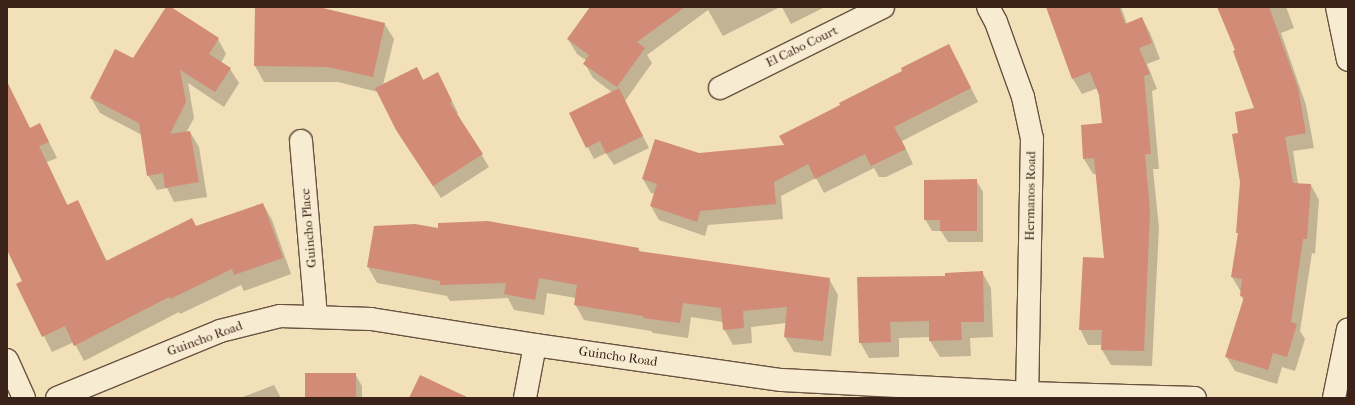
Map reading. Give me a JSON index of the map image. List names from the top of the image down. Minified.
{"streets":{"street":["El Cabo Court","Hermanos Road","Guincho Place","Guincho Road"]},"crossings":[["Hermanos Road","Guincho Road"],["Guincho Place","Guincho Road"]]}
